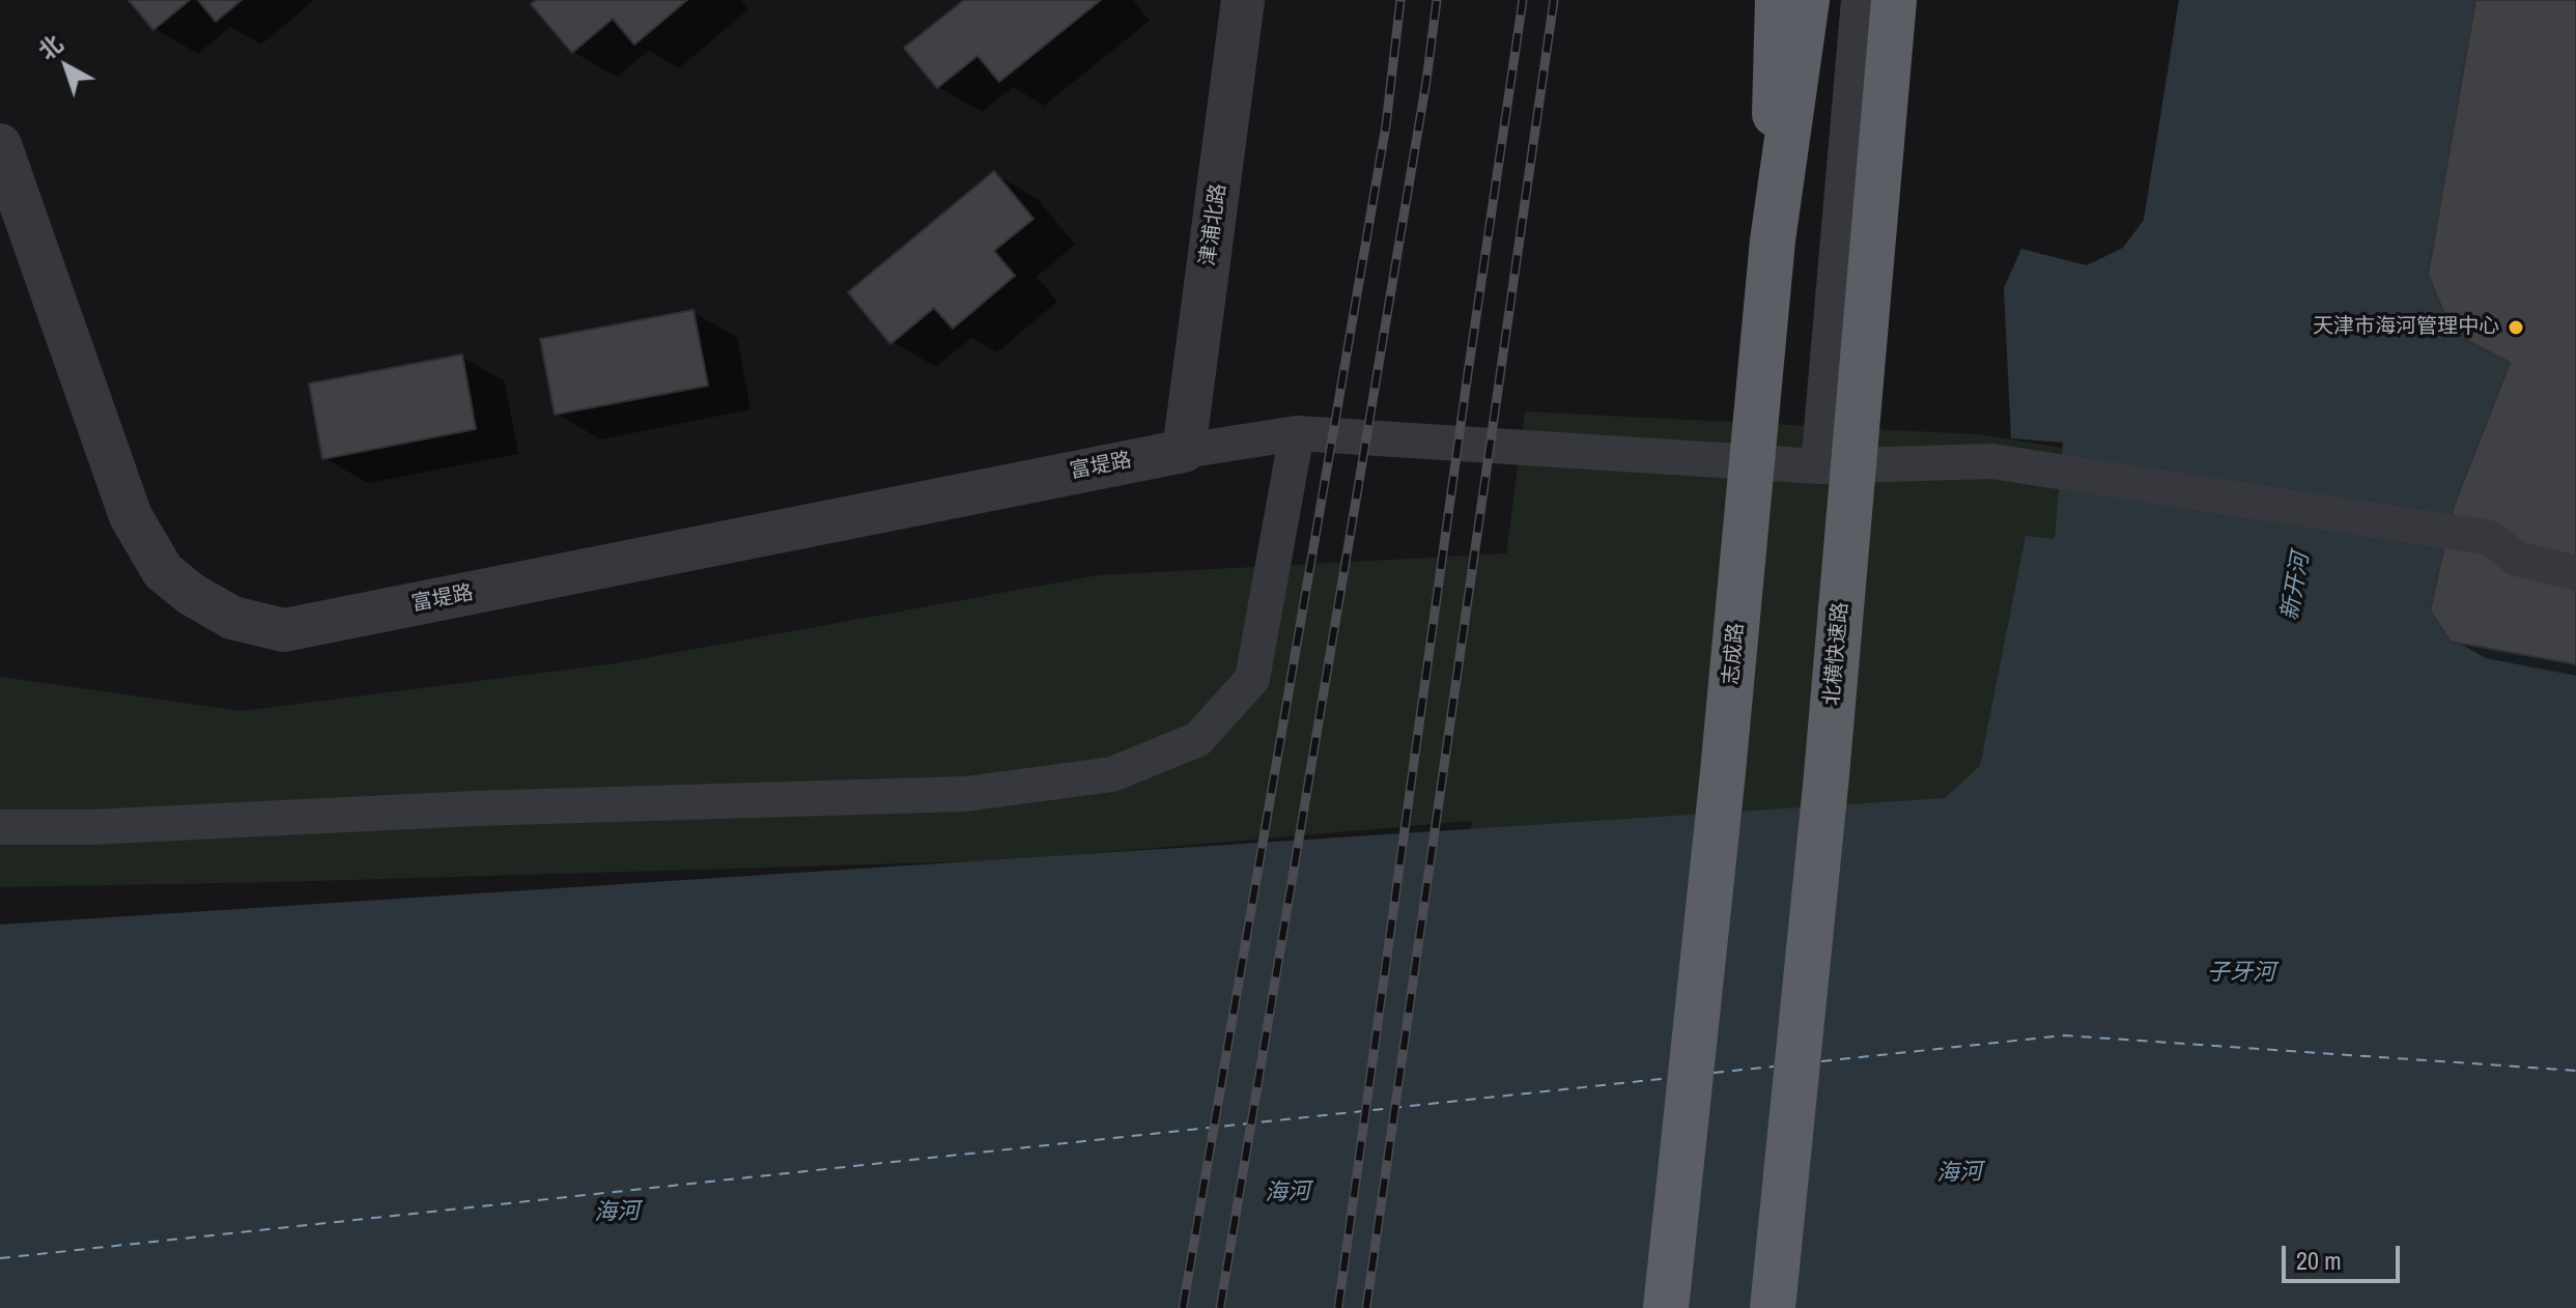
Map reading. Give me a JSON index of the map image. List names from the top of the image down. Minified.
{"streets":{"highway":["志成路","北横快速路"],"street":["津浦北路","富堤路"]},"crossings":[["津浦北路","富堤路"]],"water":["新开河","子牙河","海河"],"places":["天津市海河管理中心"],"scale_bar":"20 m","north":"top left"}
